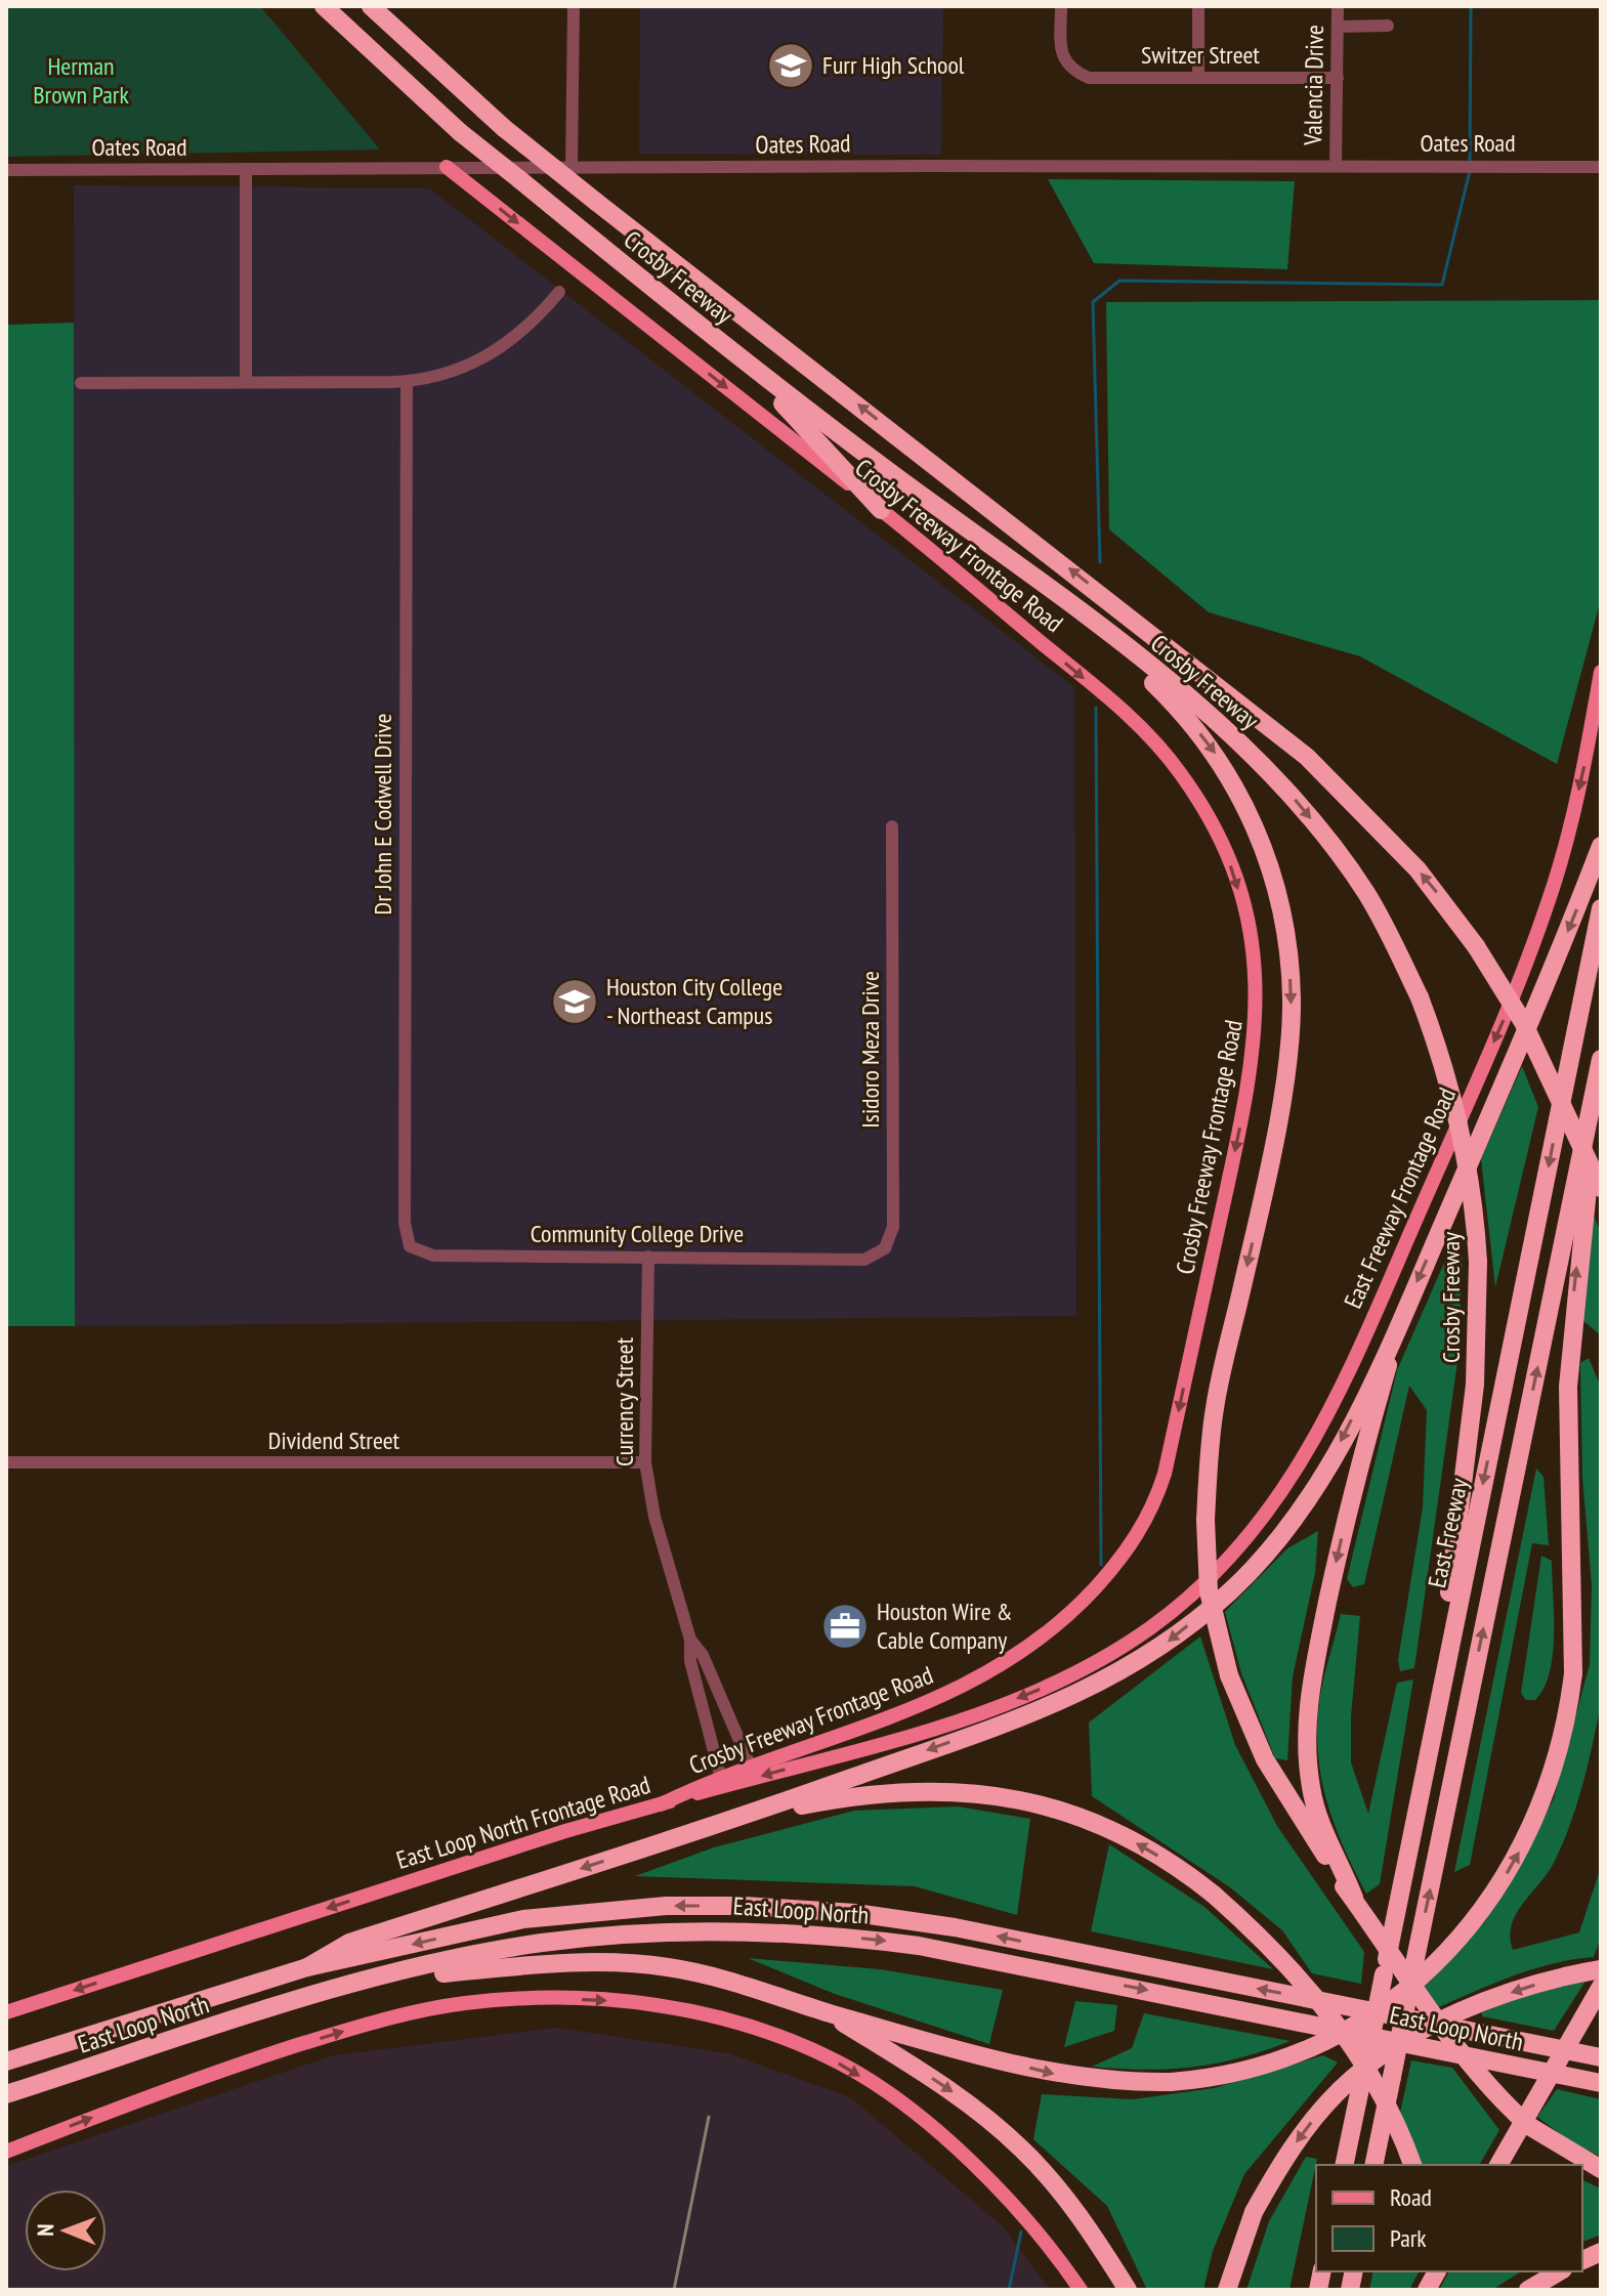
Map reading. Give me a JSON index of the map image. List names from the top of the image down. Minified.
{"streets":{"highway":["Crosby Freeway","East Freeway","East Loop North"],"main road":["Crosby Freeway Frontage Road","East Freeway Frontage Road","East Loop North Frontage Road"],"street":["Switzer Street","Valencia Drive","Oates Road","Dr John E Codwell Drive","Isidoro Meza Drive","Community College Drive","Currency Street","Dividend Street"]},"crossings":[["Switzer Street","Valencia Drive"],["Valencia Drive","Oates Road"],["Oates Road","Crosby Freeway Frontage Road"],["Crosby Freeway","East Freeway"],["Crosby Freeway Frontage Road","Currency Street"],["Crosby Freeway Frontage Road","East Loop North Frontage Road"],["Dr John E Codwell Drive","Community College Drive"],["Isidoro Meza Drive","Community College Drive"],["East Freeway Frontage Road","East Loop North Frontage Road"],["Community College Drive","Currency Street"],["Currency Street","Dividend Street"]],"one_way":["East Freeway Frontage Road","East Loop North Frontage Road"],"parks":["Herman Brown Park"],"places":{"school or university":["Furr High School","Houston City College - Northeast Campus"],"office":["Houston Wire & Cable Company"]},"legend":["Road","Park"],"north":"left"}
